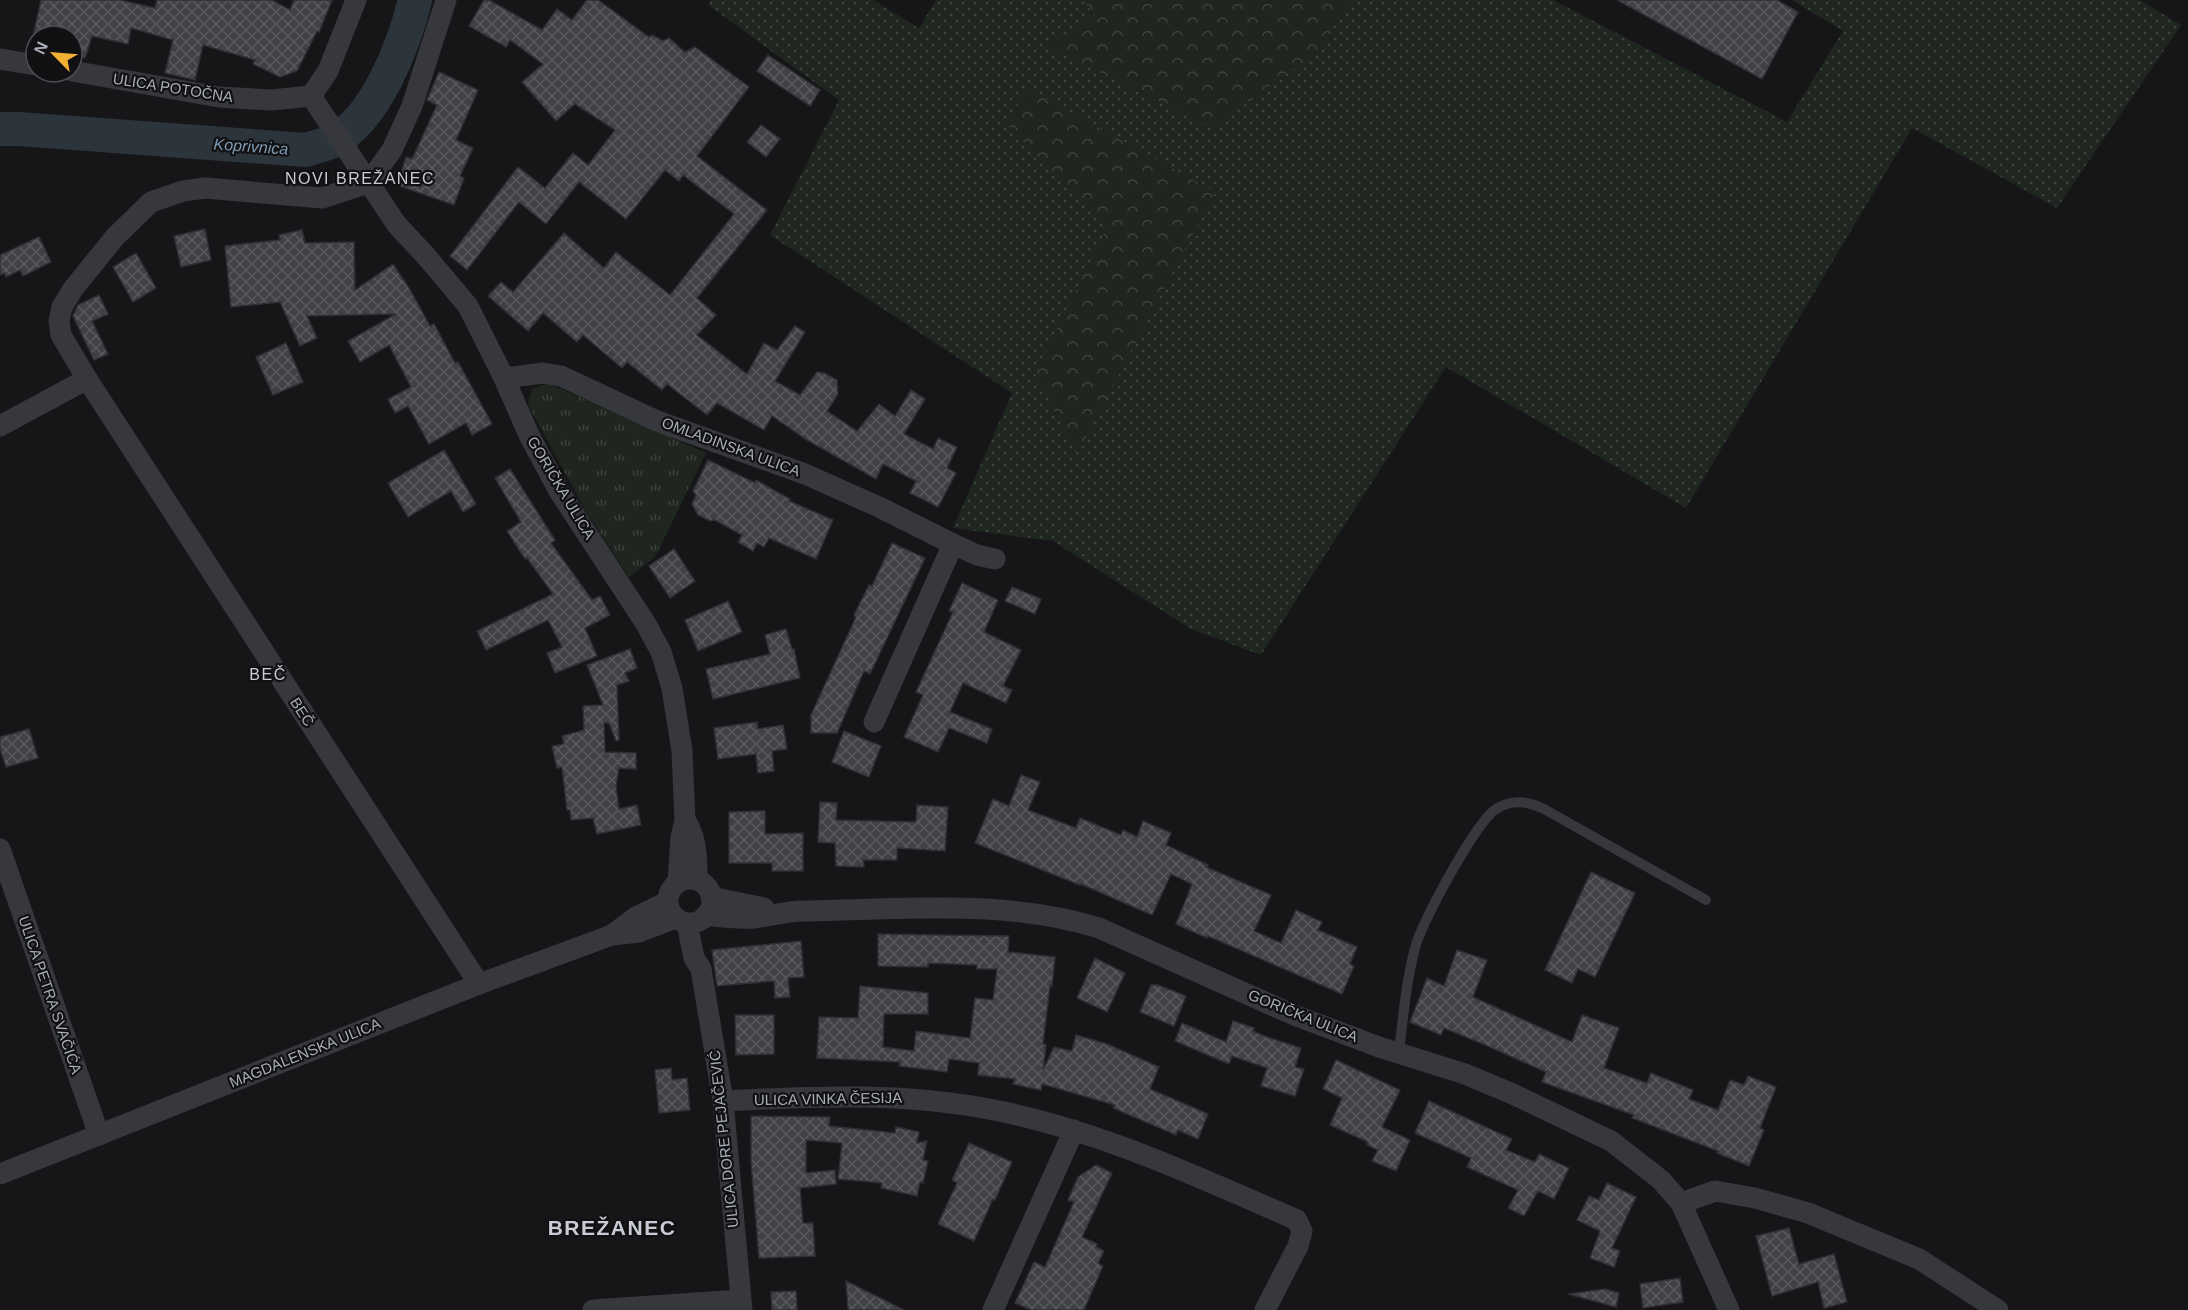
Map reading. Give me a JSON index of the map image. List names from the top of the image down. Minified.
{"streets":{"street":["ULICA POTOČNA","OMLADINSKA ULICA","GORIČKA ULICA","BEČ","ULICA PETRA SVAČIĆA","MAGDALENSKA ULICA","ULICA VINKA ČESIJA","ULICA DORE PEJAČEVIĆ"]},"crossings":[["ULICA POTOČNA","GORIČKA ULICA"],["OMLADINSKA ULICA","GORIČKA ULICA"],["GORIČKA ULICA","MAGDALENSKA ULICA"],["GORIČKA ULICA","ULICA DORE PEJAČEVIĆ"],["BEČ","MAGDALENSKA ULICA"],["ULICA PETRA SVAČIĆA","MAGDALENSKA ULICA"],["MAGDALENSKA ULICA","ULICA DORE PEJAČEVIĆ"],["ULICA VINKA ČESIJA","ULICA DORE PEJAČEVIĆ"]],"districts":["NOVI BREŽANEC","BEČ","BREŽANEC"],"water":["Koprivnica"],"north":"top left"}
